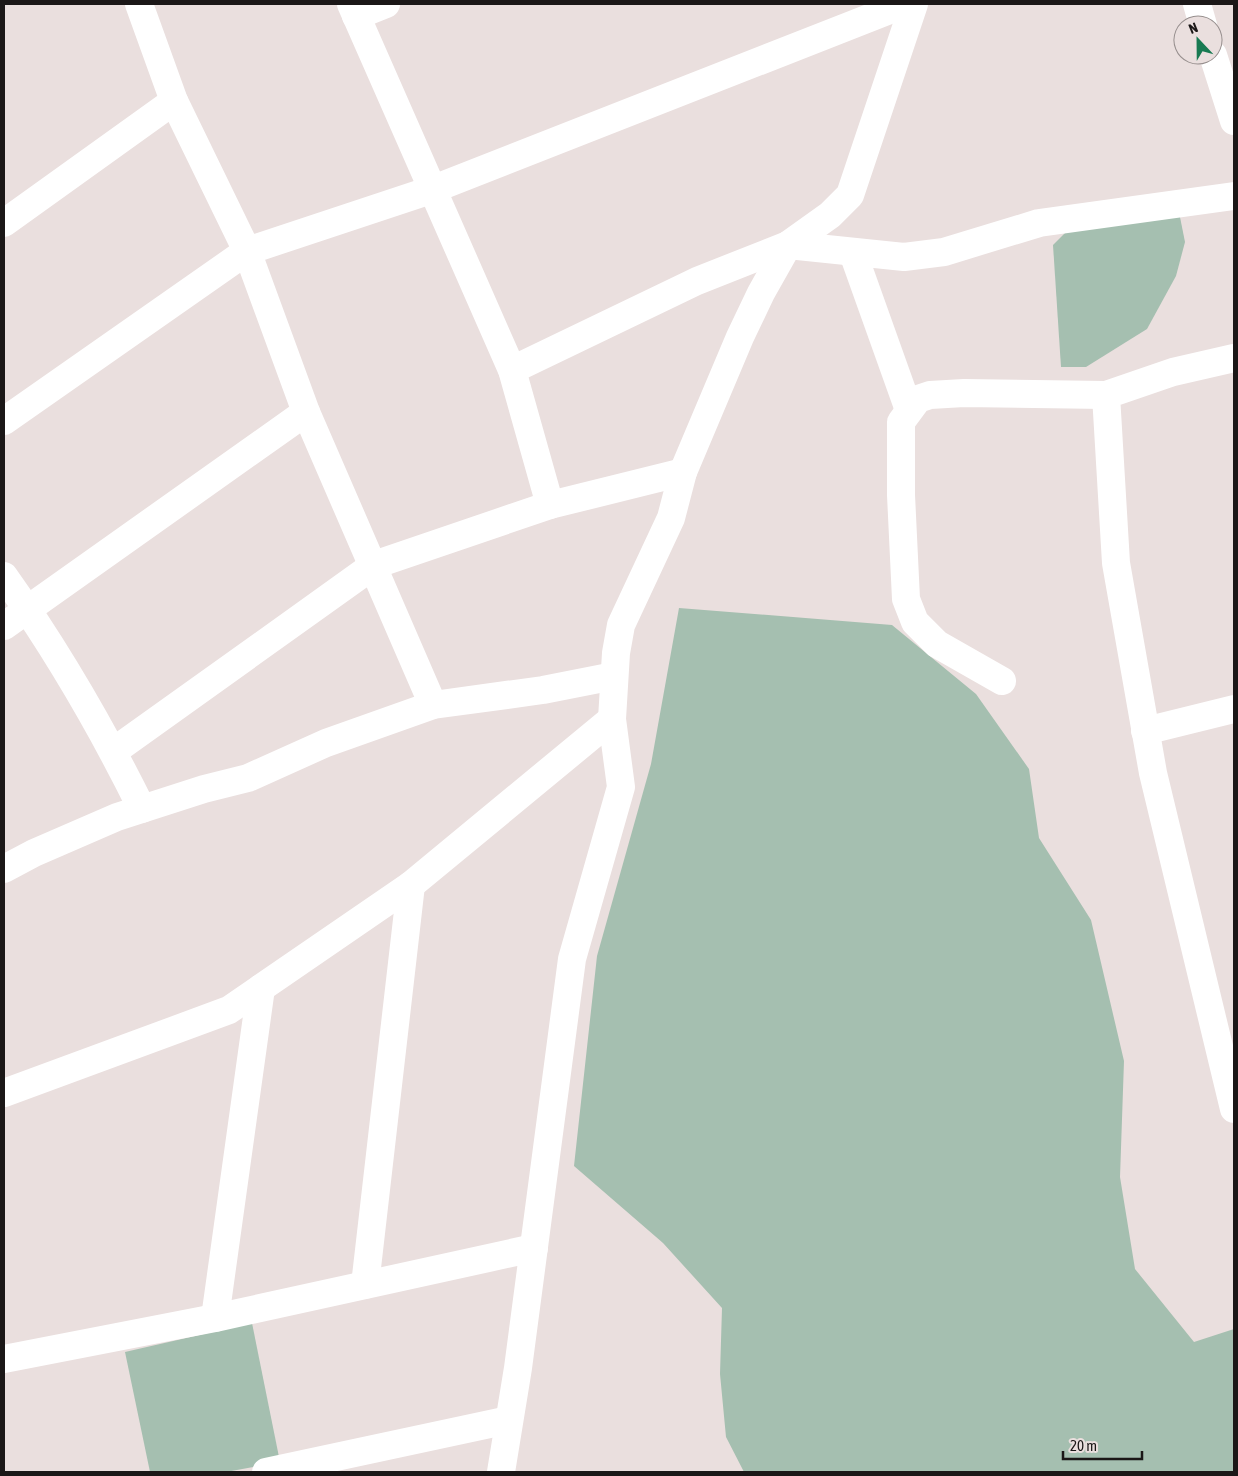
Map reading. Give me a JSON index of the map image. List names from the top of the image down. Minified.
{"scale_bar":"20 m","north":"top"}
